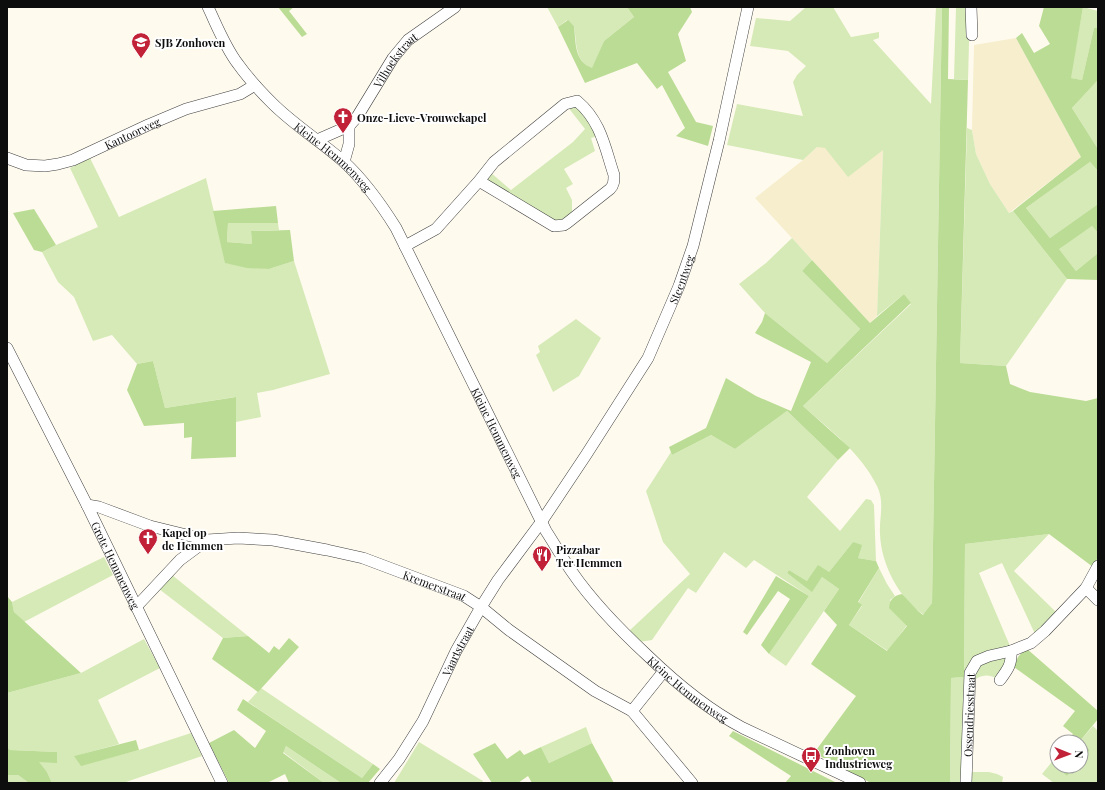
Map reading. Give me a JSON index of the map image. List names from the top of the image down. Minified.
{"streets":{"street":["Vilhoekstraat","Kantoorweg","Kleine Hemmenweg","Steentweg","Grote Hemmenweg","Kremerstraat","Vaartstraat","Ossendriesstraat"]},"crossings":[["Kantoorweg","Kleine Hemmenweg"],["Kleine Hemmenweg","Steentweg"],["Kleine Hemmenweg","Vaartstraat"],["Steentweg","Vaartstraat"],["Grote Hemmenweg","Kremerstraat"],["Kremerstraat","Vaartstraat"]],"places":{"school or university":["SJB Zonhoven"],"church":["Onze-Lieve-Vrouwekapel","Kapel op de Hemmen"],"restaurant":["Pizzabar Ter Hemmen"],"bus stop":["Zonhoven Industrieweg"]},"north":"right"}
